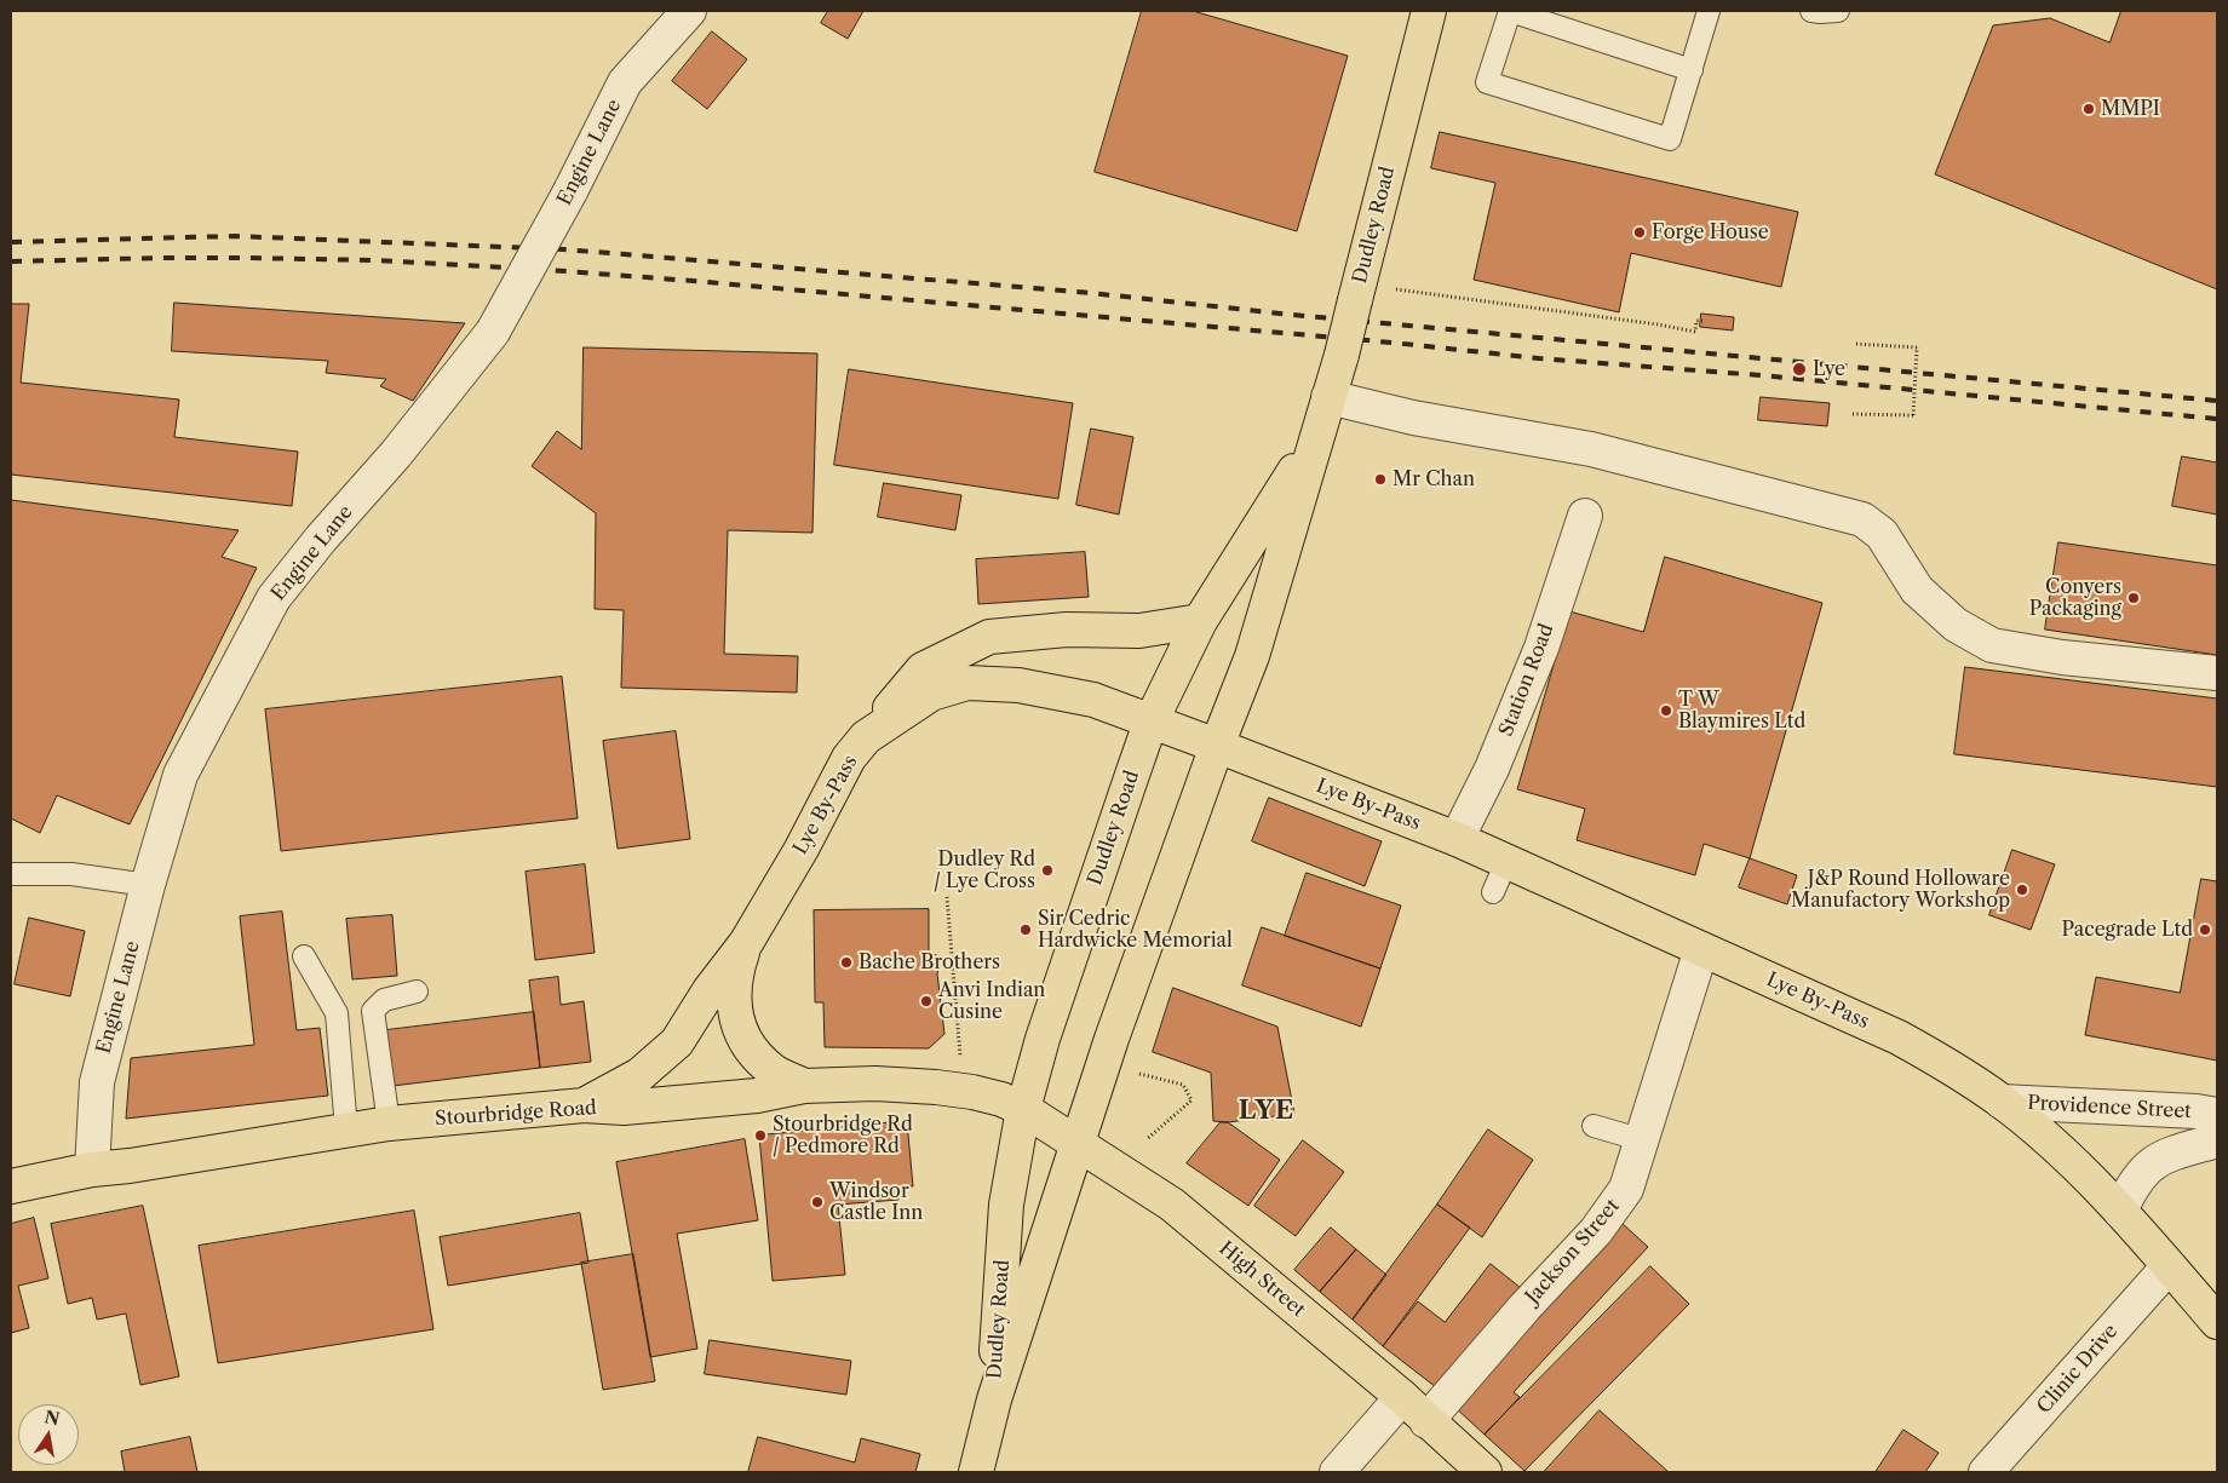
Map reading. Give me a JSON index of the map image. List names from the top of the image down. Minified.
{"streets":{"highway":["Dudley Road","Lye By-Pass","Stourbridge Road","High Street"],"street":["Engine Lane","Station Road","Providence Street","Jackson Street","Clinic Drive"]},"crossings":[["Engine Lane","Stourbridge Road"],["Dudley Road","Lye By-Pass"],["Dudley Road","Stourbridge Road"],["Dudley Road","High Street"],["Station Road","Lye By-Pass"],["Lye By-Pass","Providence Street"],["Lye By-Pass","Stourbridge Road"],["Lye By-Pass","Jackson Street"],["Lye By-Pass","Clinic Drive"],["Stourbridge Road","High Street"],["Jackson Street","High Street"]],"districts":["LYE"],"places":["MMPI","Forge House","Lye","Mr Chan","Conyers Packaging","T W Blaymires Ltd","Dudley Rd / Lye Cross","J&P Round Holloware Manufactory Workshop","Sir Cedric Hardwicke Memorial","Pacegrade Ltd","Bache Brothers","Anvi Indian Cusine","Stourbridge Rd / Pedmore Rd","Windsor Castle Inn"],"north":"top"}
